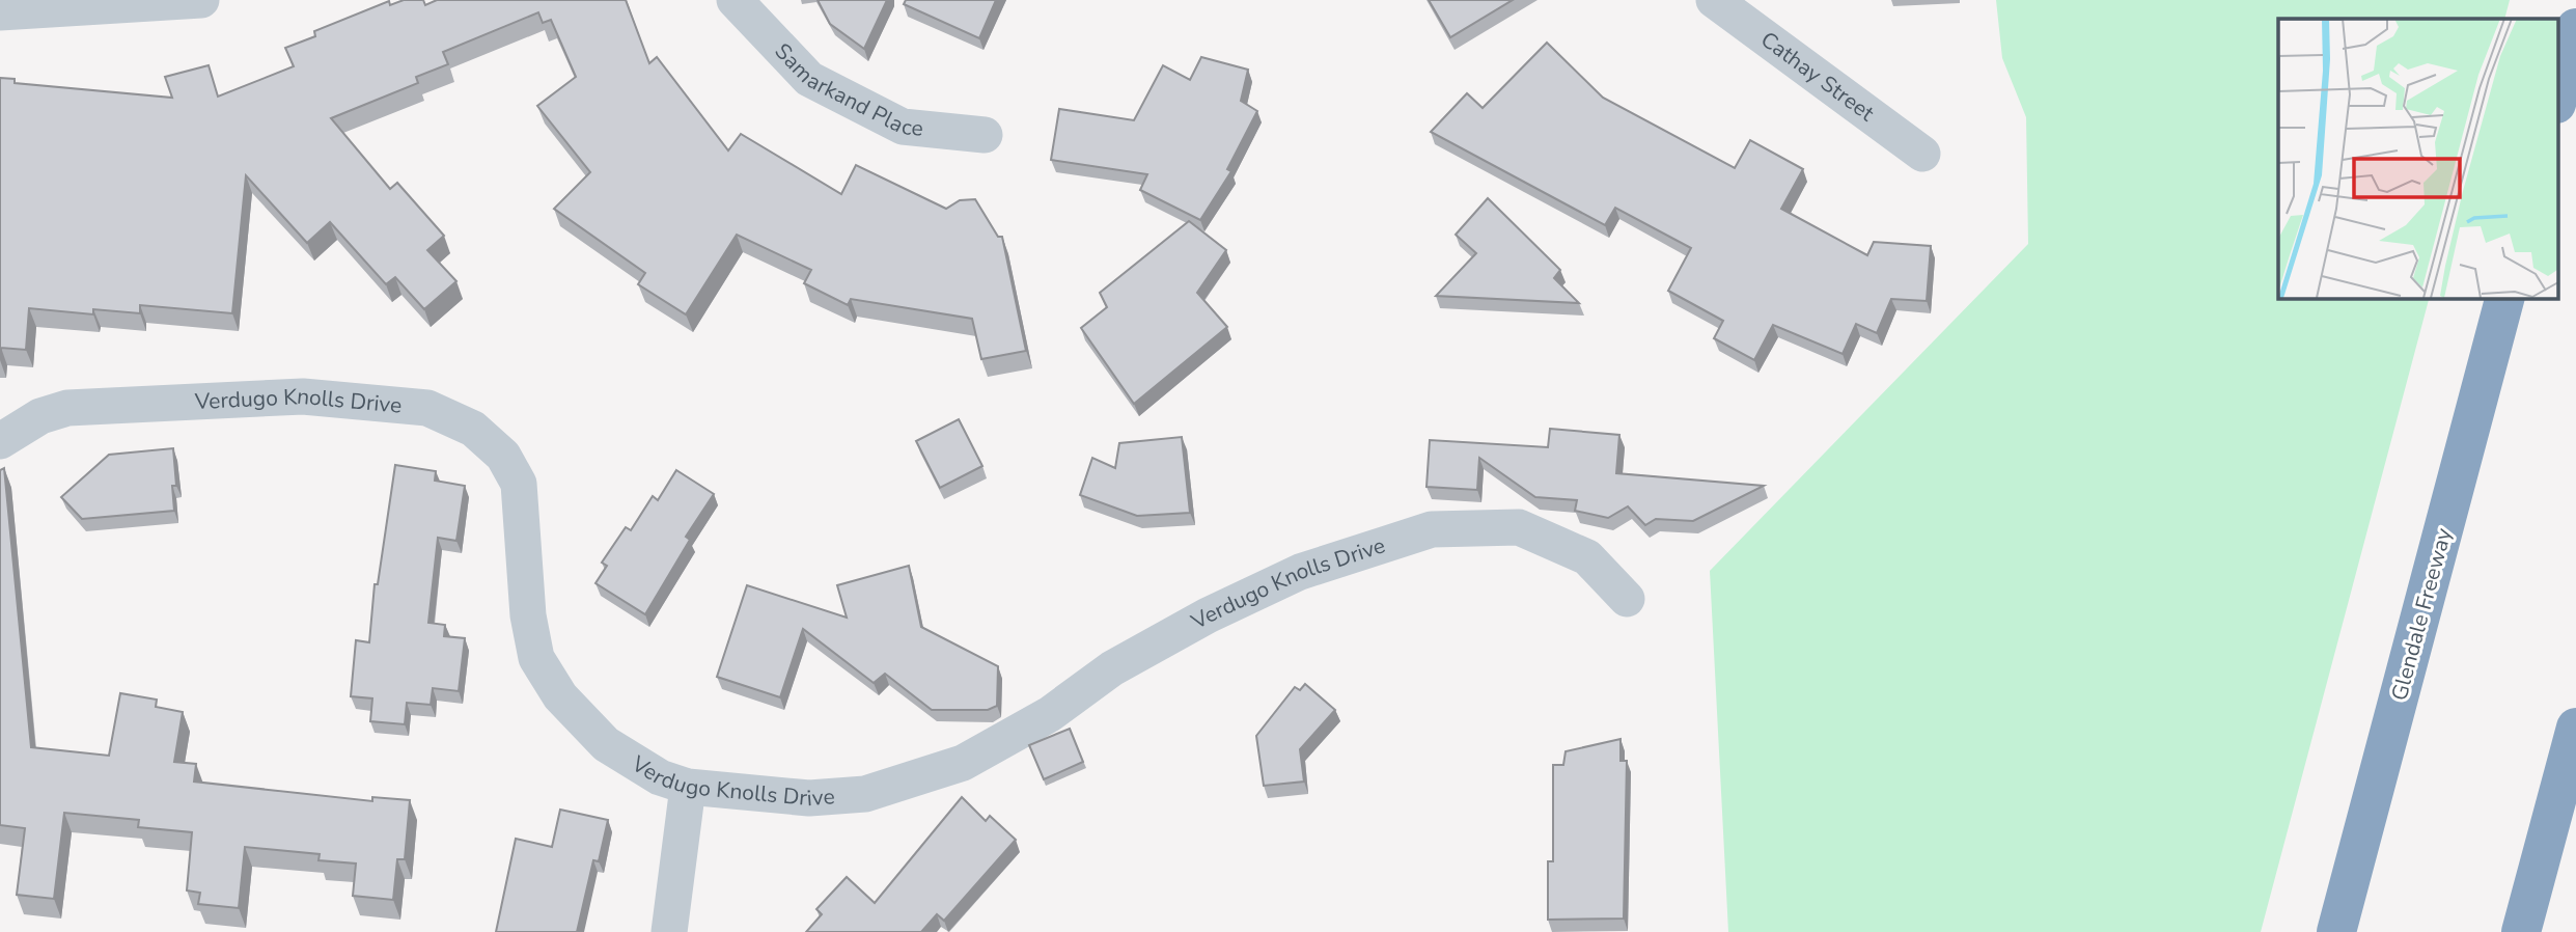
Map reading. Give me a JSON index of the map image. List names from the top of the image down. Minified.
{"streets":{"highway":["Glendale Freeway"],"street":["Cathay Street","Samarkand Place","Verdugo Knolls Drive"]}}
